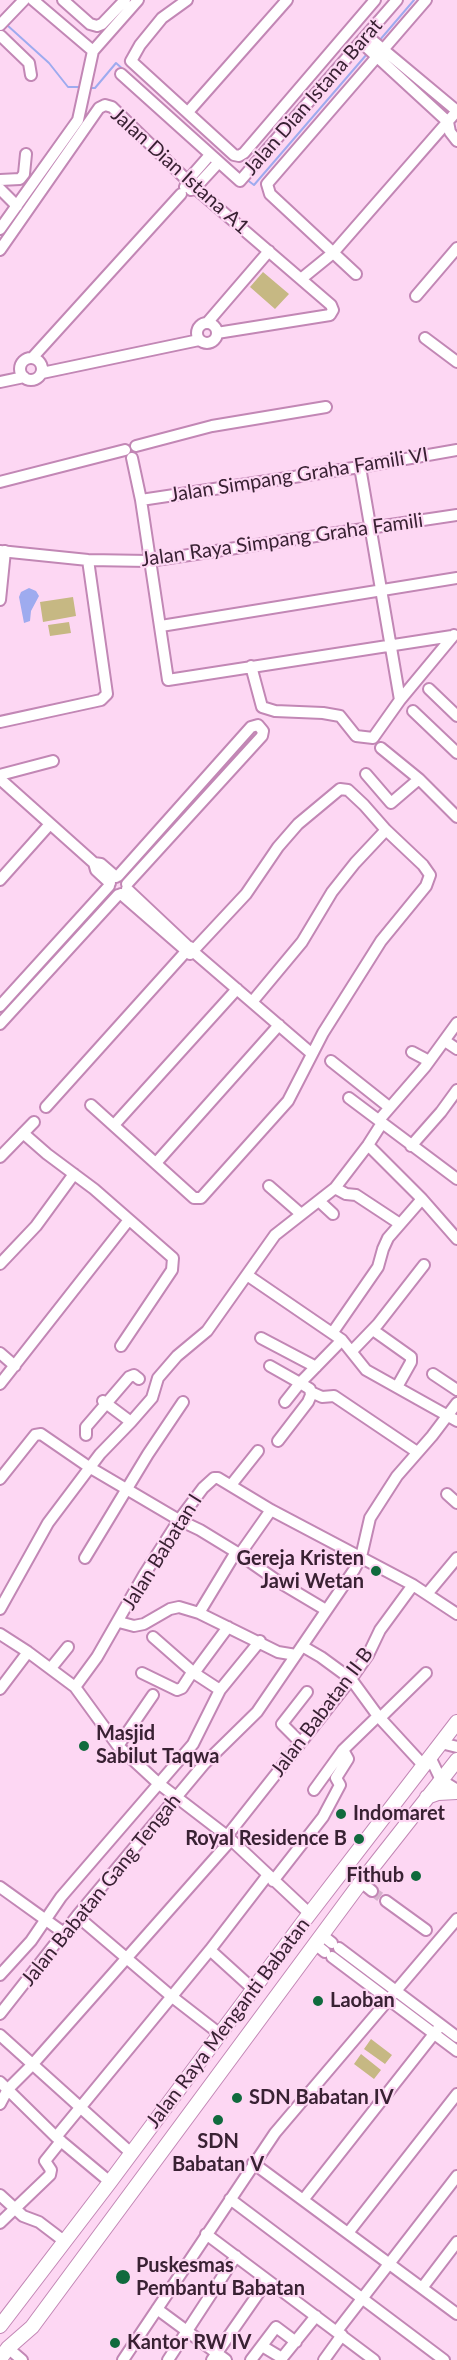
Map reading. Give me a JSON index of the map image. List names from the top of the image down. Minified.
{"streets":{"main road":["Jalan Raya Menganti Babatan"],"street":["Jalan Dian Istana Barat","Jalan Dian Istana A1","Jalan Simpang Graha Famili VI","Jalan Raya Simpang Graha Famili","Jalan Babatan I","Jalan Babatan II B","Jalan Babatan Gang Tengah"]},"places":["Gereja Kristen Jawi Wetan","Masjid Sabilut Taqwa","Indomaret","Royal Residence B","Fithub","Laoban","SDN Babatan IV","SDN Babatan V","Puskesmas Pembantu Babatan","Kantor RW IV"]}
